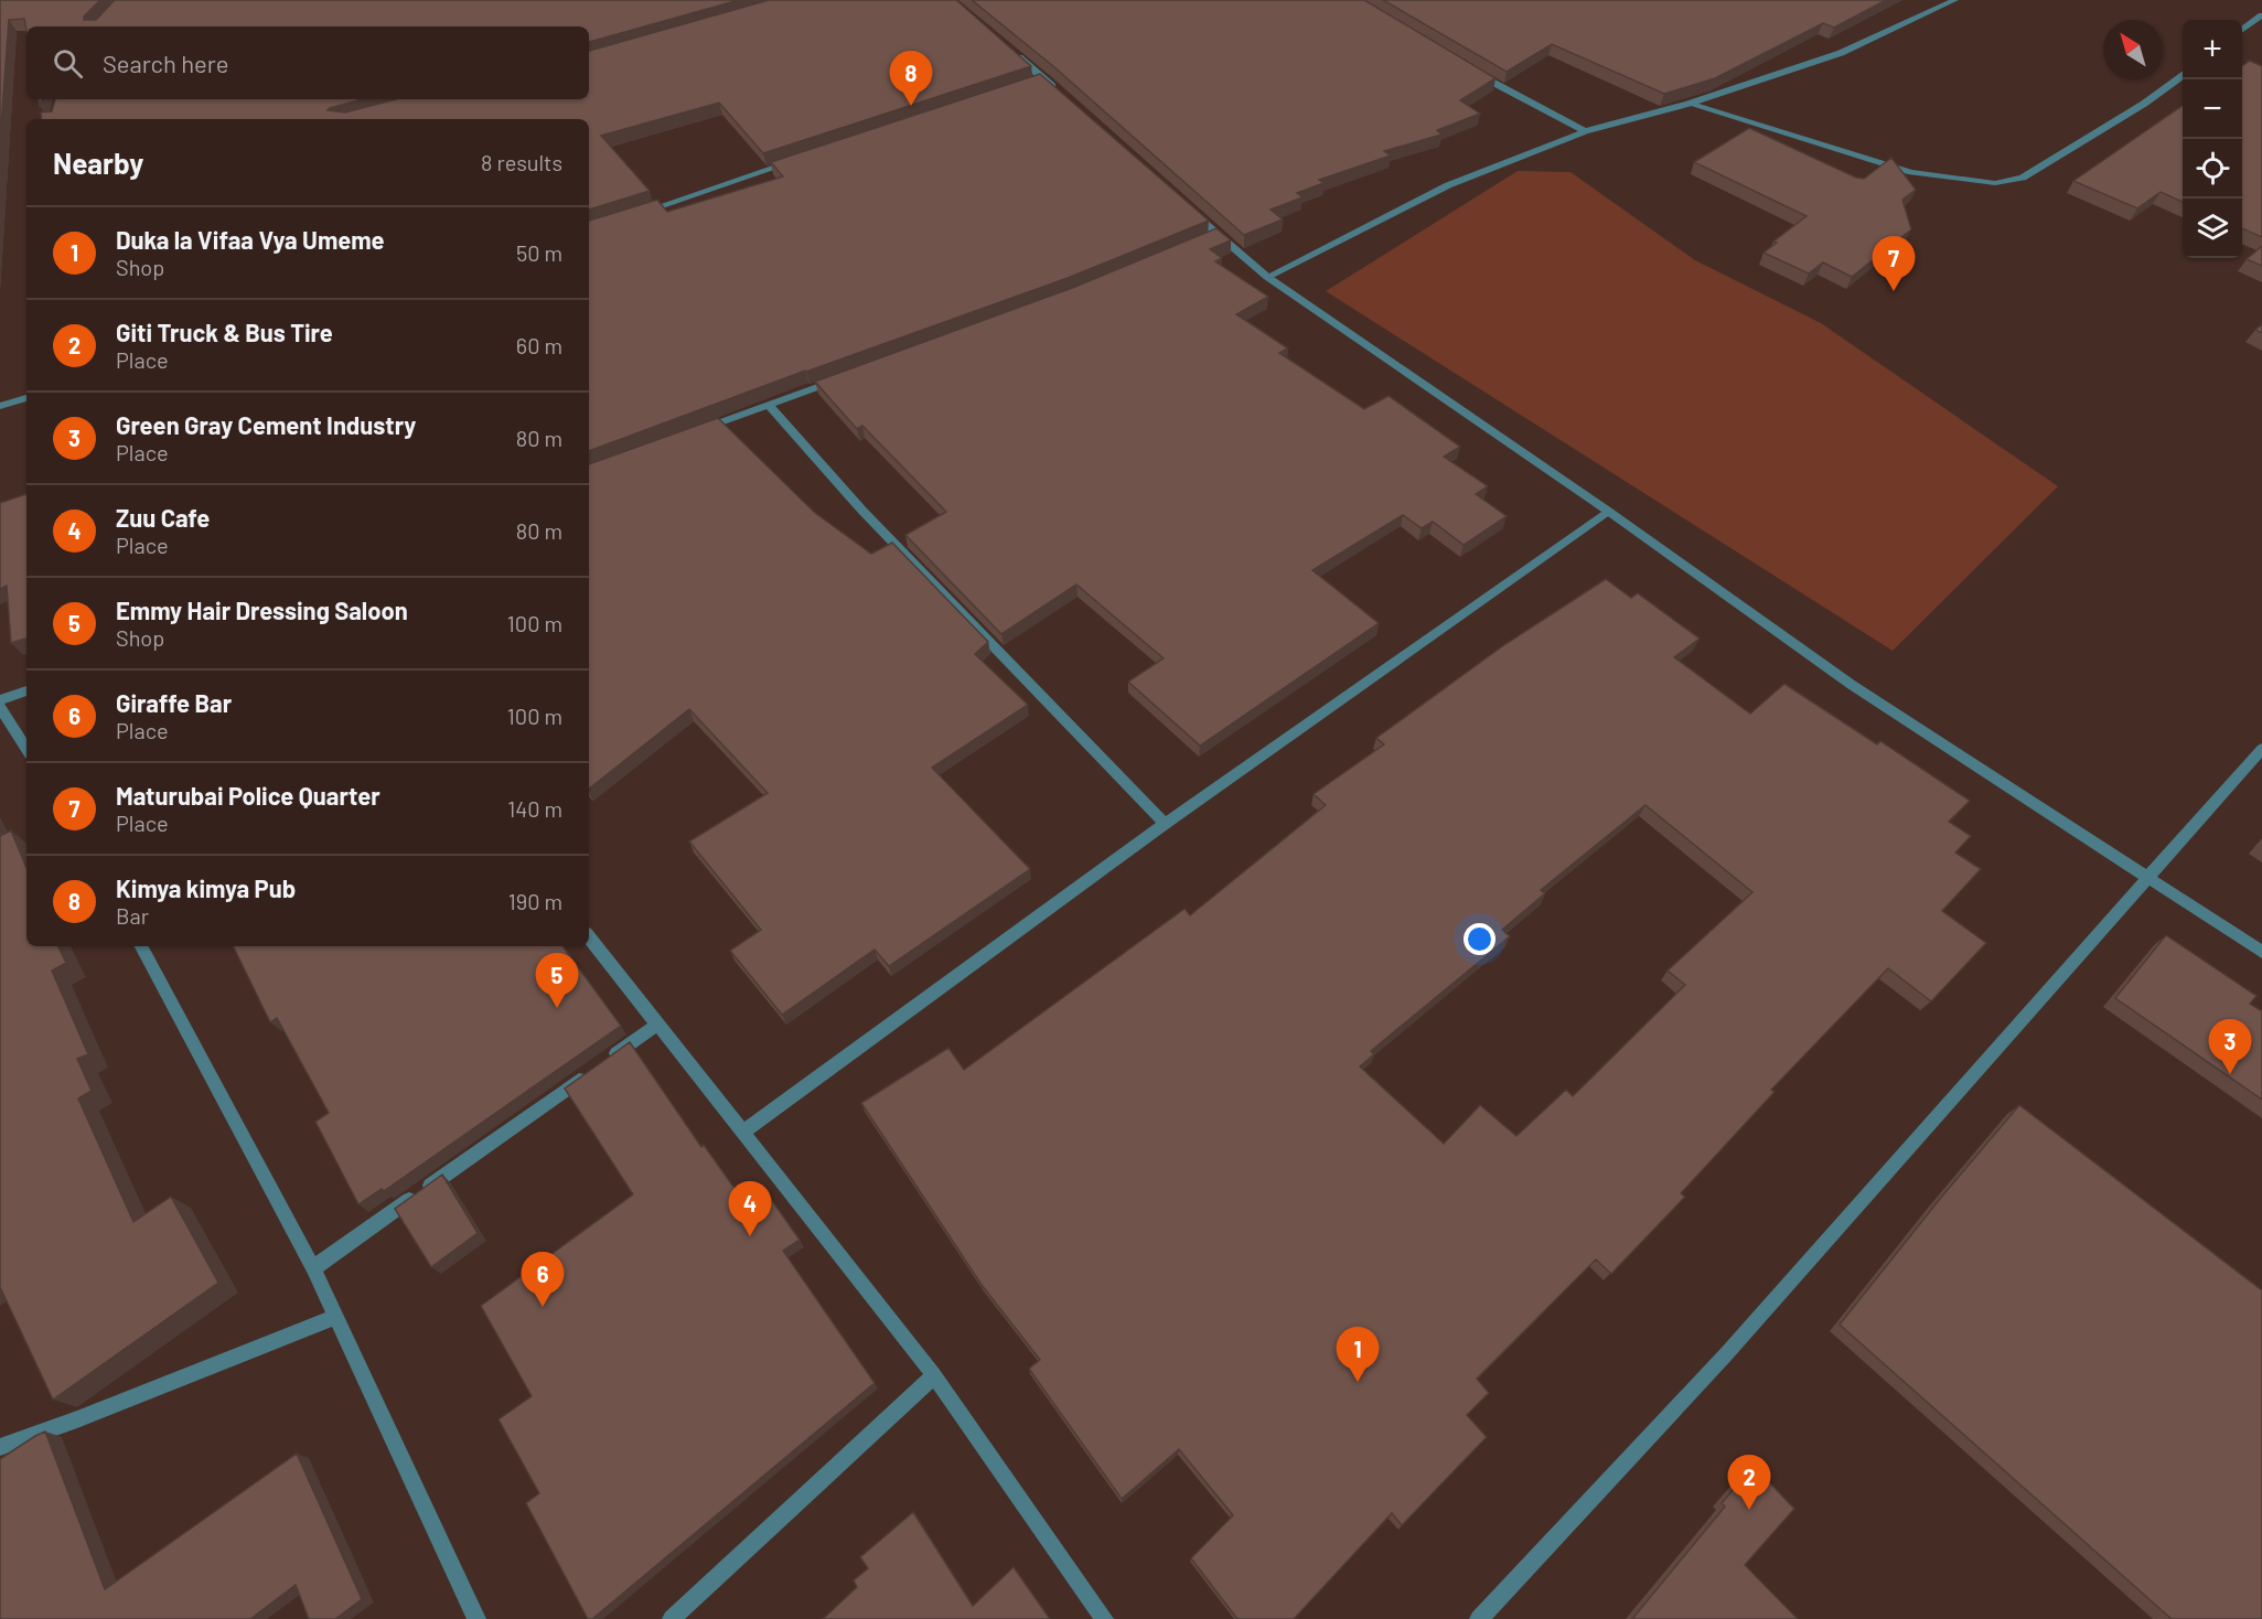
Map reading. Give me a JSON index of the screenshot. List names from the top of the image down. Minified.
{"north":"top left","page":{"map_buttons":["+","−"],"search":"Search here","pins":["8","7","5","3","4","6","1","2"],"heading":["Nearby","8 results"],"list":[{"mark":"1","name":"Duka la Vifaa Vya Umeme","note":"Shop","value":"50 m"},{"mark":"2","name":"Giti Truck & Bus Tire","note":"Place","value":"60 m"},{"mark":"3","name":"Green Gray Cement Industry","note":"Place","value":"80 m"},{"mark":"4","name":"Zuu Cafe","note":"Place","value":"80 m"},{"mark":"5","name":"Emmy Hair Dressing Saloon","note":"Shop","value":"100 m"},{"mark":"6","name":"Giraffe Bar","note":"Place","value":"100 m"},{"mark":"7","name":"Maturubai Police Quarter","note":"Place","value":"140 m"},{"mark":"8","name":"Kimya kimya Pub","note":"Bar","value":"190 m"}]}}
